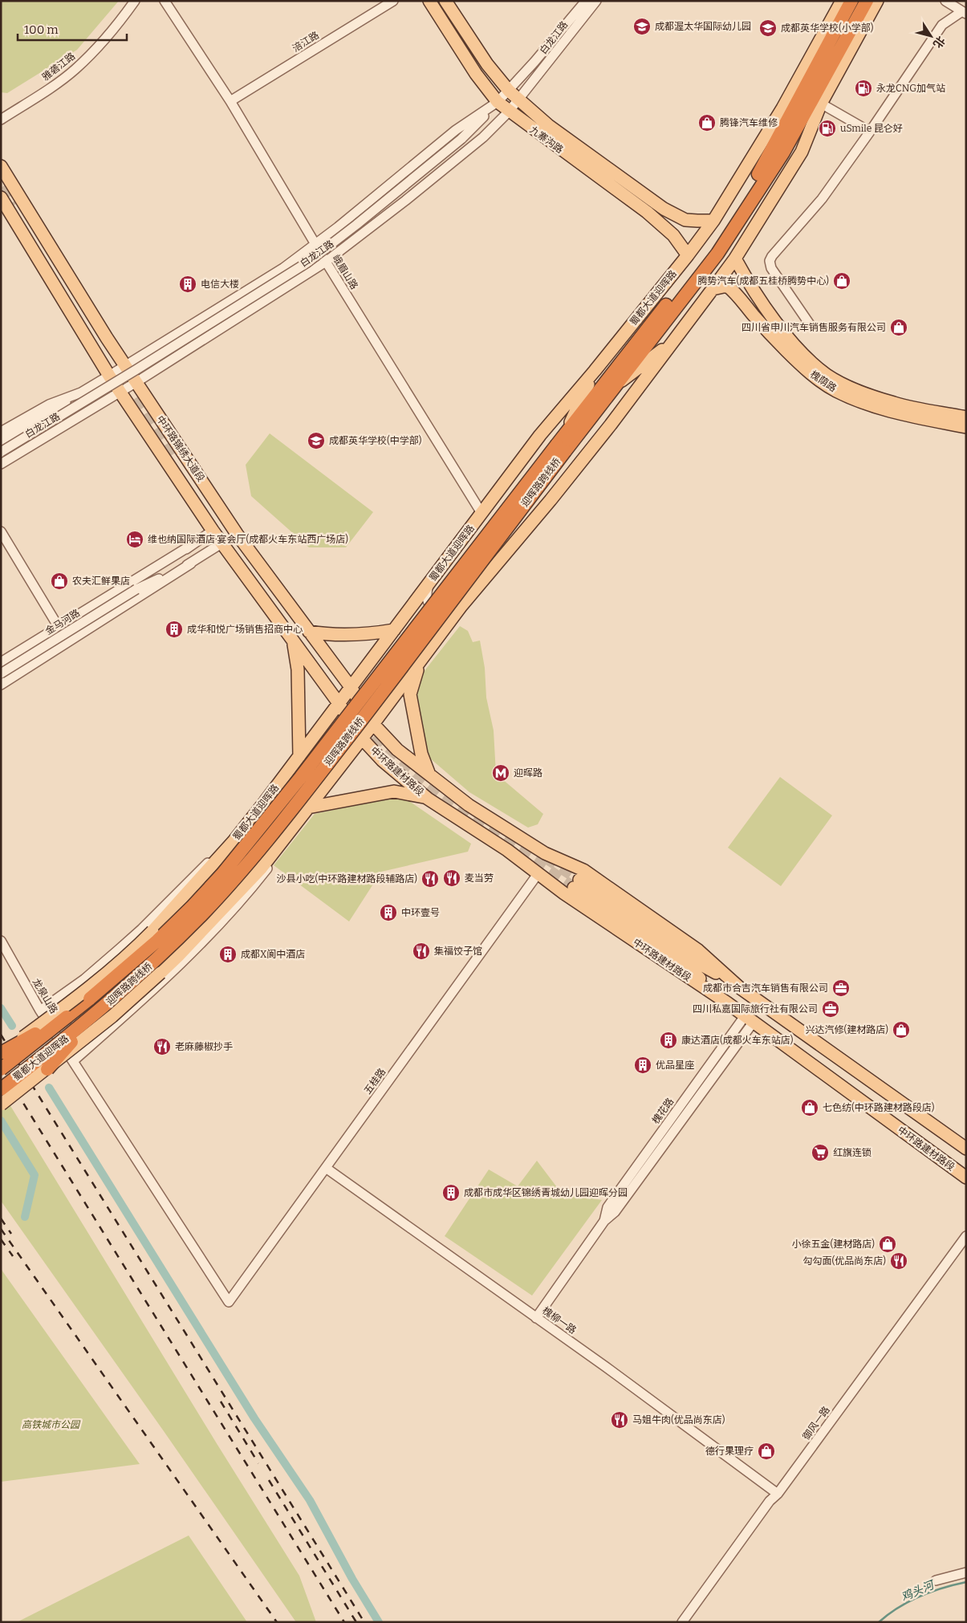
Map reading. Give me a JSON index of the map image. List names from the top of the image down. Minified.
{"streets":{"highway":["蜀都大道迎晖路","迎晖路跨线桥"],"main road":["九寨沟路","槐荫路","中环路锦绣大道段","中环路建材路段"],"street":["白龙江路","涪江路","雅砻江路","峨眉山路","金马河路","龙泉山路","五桂路","槐花路","槐柳一路","御风一路"]},"crossings":[["白龙江路","九寨沟路"],["白龙江路","峨眉山路"],["白龙江路","中环路锦绣大道段"],["涪江路","峨眉山路"],["九寨沟路","蜀都大道迎晖路"],["峨眉山路","蜀都大道迎晖路"],["蜀都大道迎晖路","中环路锦绣大道段"],["蜀都大道迎晖路","迎晖路跨线桥"],["中环路锦绣大道段","中环路建材路段"],["中环路建材路段","五桂路"],["中环路建材路段","槐花路"],["龙泉山路","五桂路"],["五桂路","槐柳一路"],["槐花路","槐柳一路"],["槐柳一路","御风一路"]],"water":["鸡头河"],"parks":["高铁城市公园"],"places":{"school or university":["成都渥太华国际幼儿园","成都英华学校(小学部)","成都英华学校(中学部)"],"fuel station":["永龙CNG加气站","uSmile 昆仑好"],"shop":["腾锋汽车维修","腾势汽车(成都五桂桥腾势中心)","四川省申川汽车销售服务有限公司","农夫汇鲜果店","兴达汽修(建材路店)","七色纺(中环路建材路段店)","小徐五金(建材路店)","德行果理疗"],"building":["电信大楼","成华和悦广场销售招商中心","中环壹号","成都X阆中酒店","康达酒店(成都火车东站店)","优品星座","成都市成华区锦绣青城幼儿园迎晖分园"],"hotel":["维也纳国际酒店·宴会厅(成都火车东站西广场店)"],"metro station":["迎晖路"],"restaurant":["麦当劳","沙县小吃(中环路建材路段辅路店)","集福饺子馆","老麻藤椒抄手","勾勾面(优品尚东店)","马姐牛肉(优品尚东店)"],"office":["成都市合吉汽车销售有限公司","四川私嘉国际旅行社有限公司"],"supermarket":["红旗连锁"]},"scale_bar":"100 m","north":"bottom right"}
